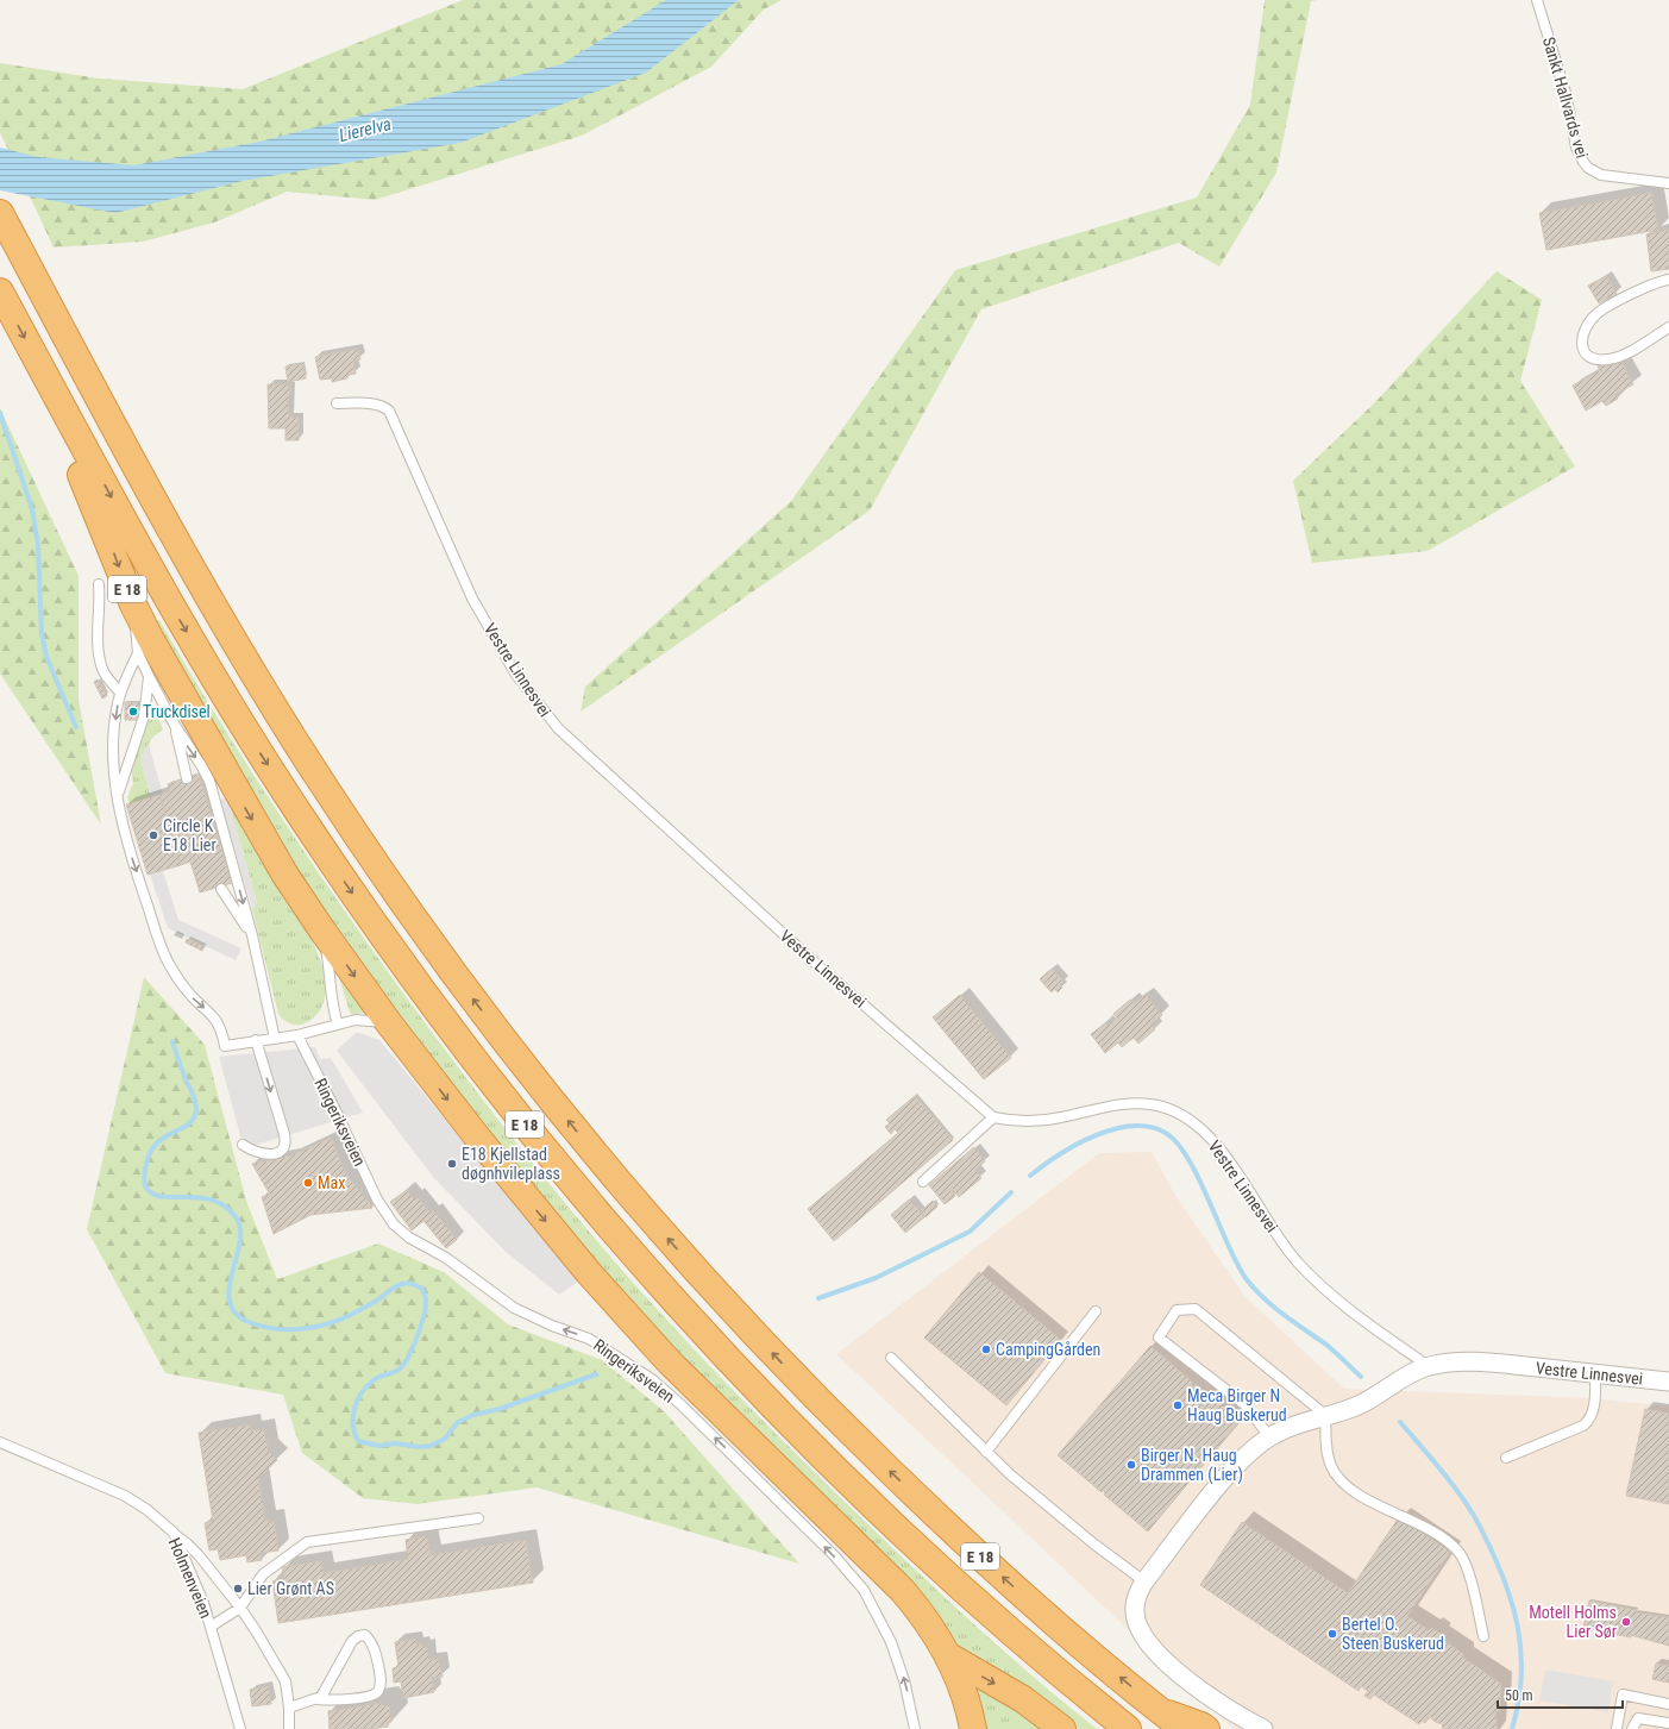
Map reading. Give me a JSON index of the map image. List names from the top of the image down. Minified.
{"streets":{"highway":["E 18"],"street":["Vestre Linnesvei"],"lane":["Sankt Hallvards vei","Ringeriksveien","Holmenveien"]},"one_way":["Ringeriksveien"],"water":["Lierelva"],"places":["Truckdisel","Circle K E18 Lier","E18 Kjellstad døgnhvileplass","Max","CampingGården","Meca Birger N Haug Buskerud","Birger N. Haug Drammen (Lier)","Lier Grønt AS","Motell Holms Lier Sør","Bertel O. Steen Buskerud"],"scale_bar":"50 m"}
